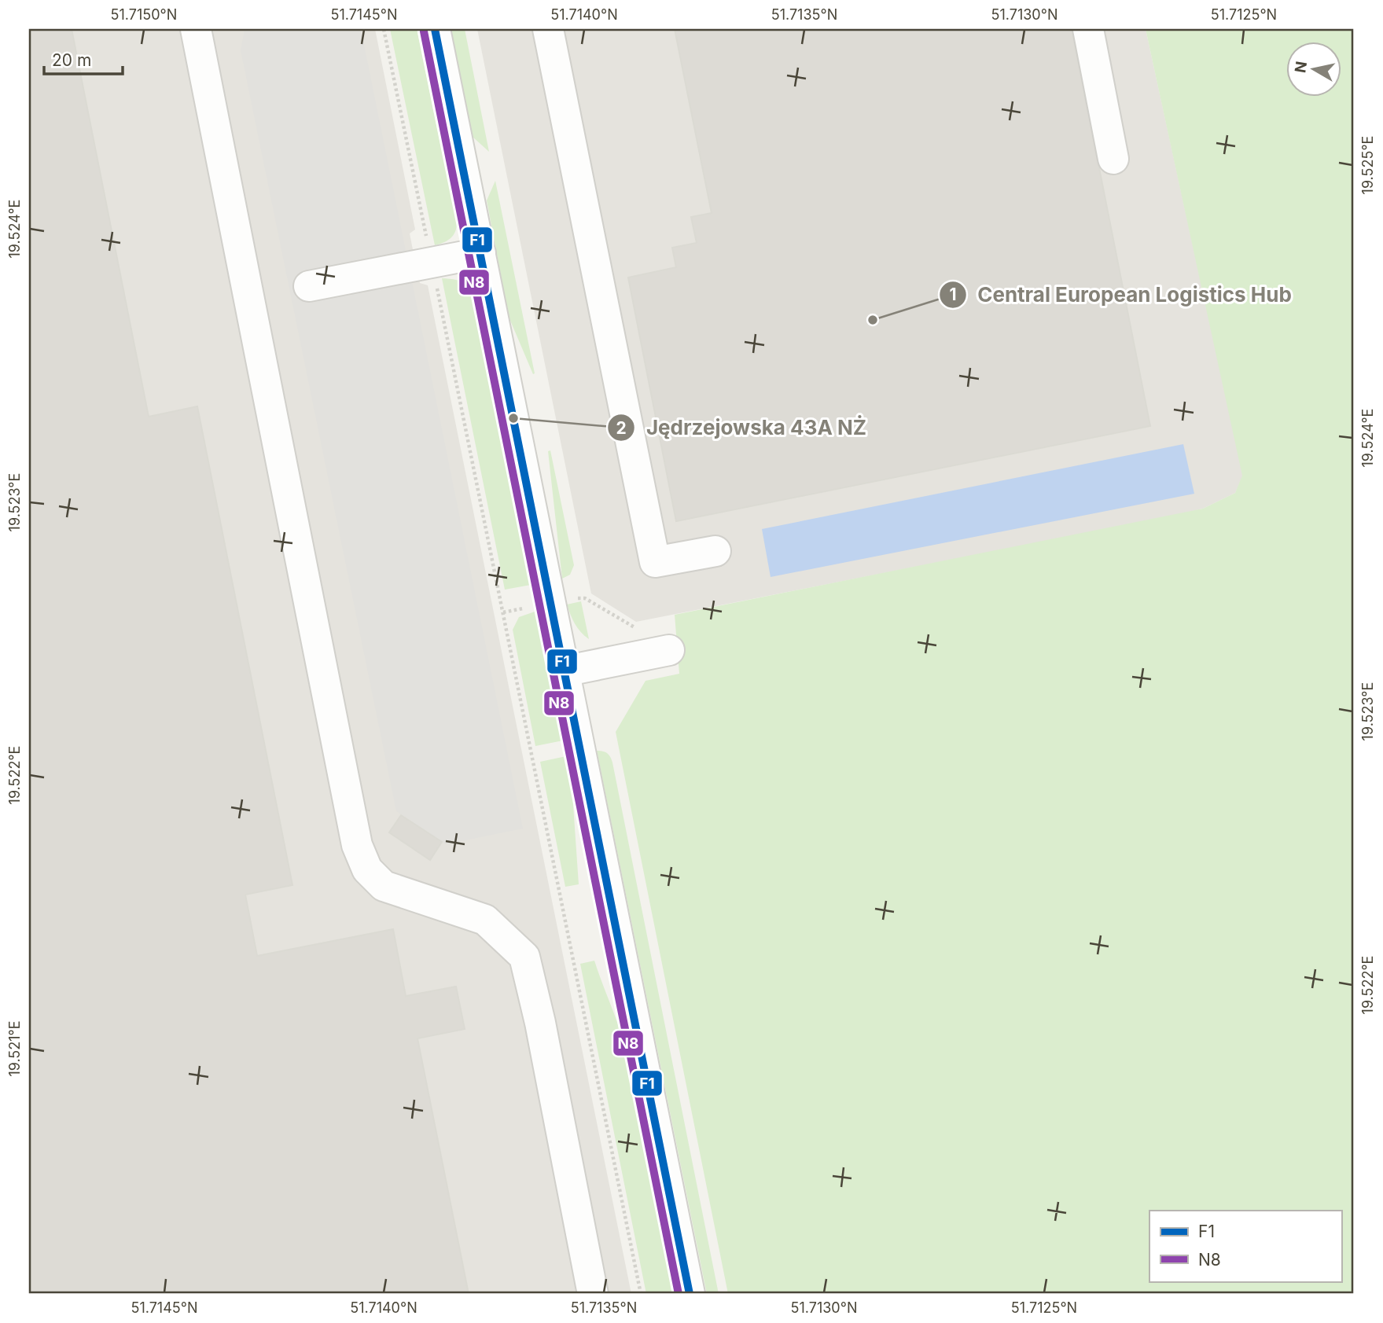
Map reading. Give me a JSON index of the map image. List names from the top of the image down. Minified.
{"places":["Central European Logistics Hub","Jędrzejowska 43A NŻ"],"lines":["transit line F1","transit line N8"],"legend":["F1","N8"],"scale_bar":"20 m","north":"left","coordinates":["51.7150°N","51.7145°N","51.7140°N","51.7135°N","51.7130°N","51.7125°N","19.525°E","19.524°E","19.523°E","19.522°E","19.521°E"]}
